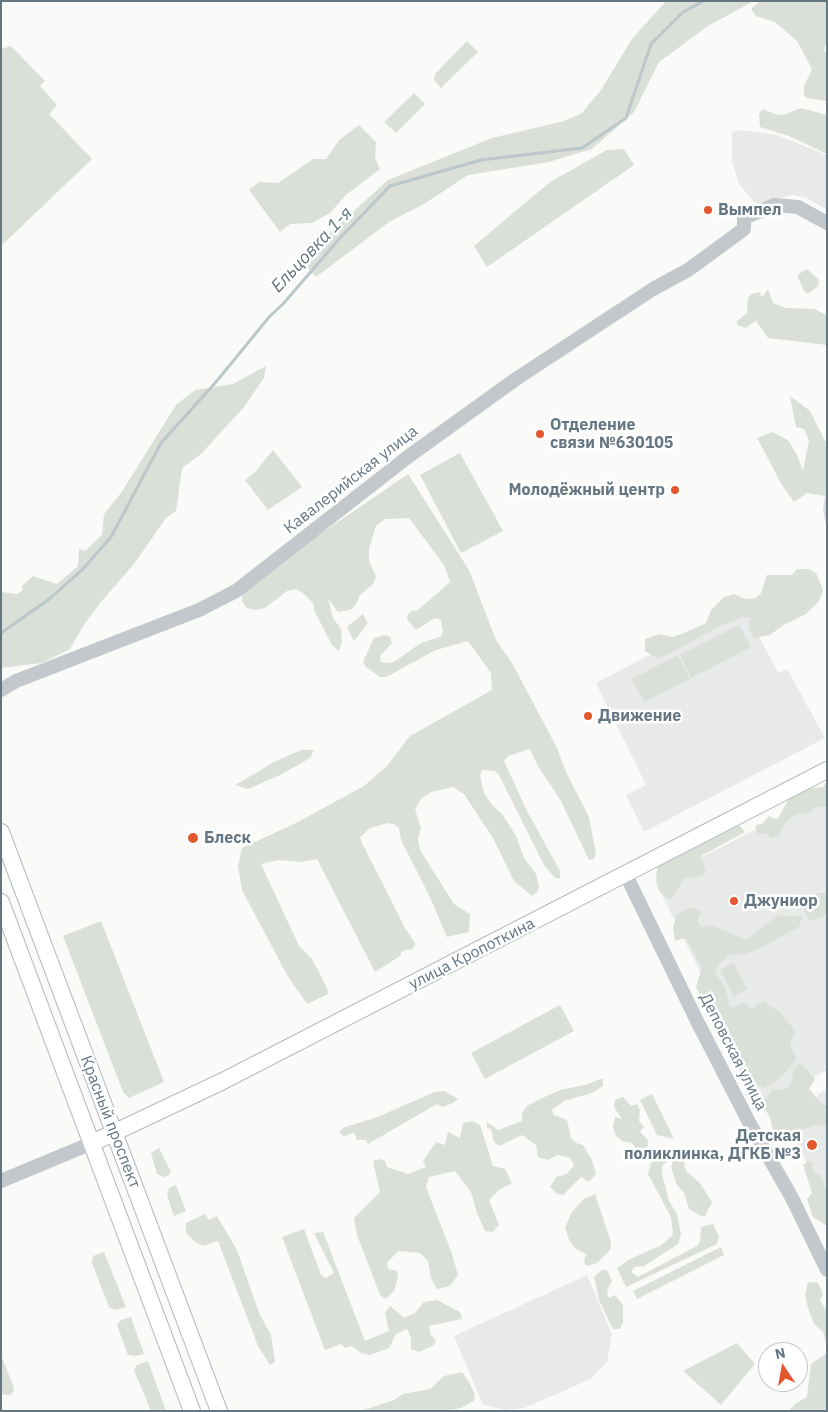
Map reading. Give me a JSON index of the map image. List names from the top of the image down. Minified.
{"streets":{"main road":["улица Кропоткина","Красный проспект"],"street":["Кавалерийская улица","Деповская улица"]},"crossings":[["улица Кропоткина","Деповская улица"],["улица Кропоткина","Красный проспект"]],"water":["Ельцовка 1-я"],"places":["Вымпел","Отделение связи №630105","Молодёжный центр","Движение","Блеск","Джуниор","Детская поликлинка, ДГКБ №3"],"north":"top"}
